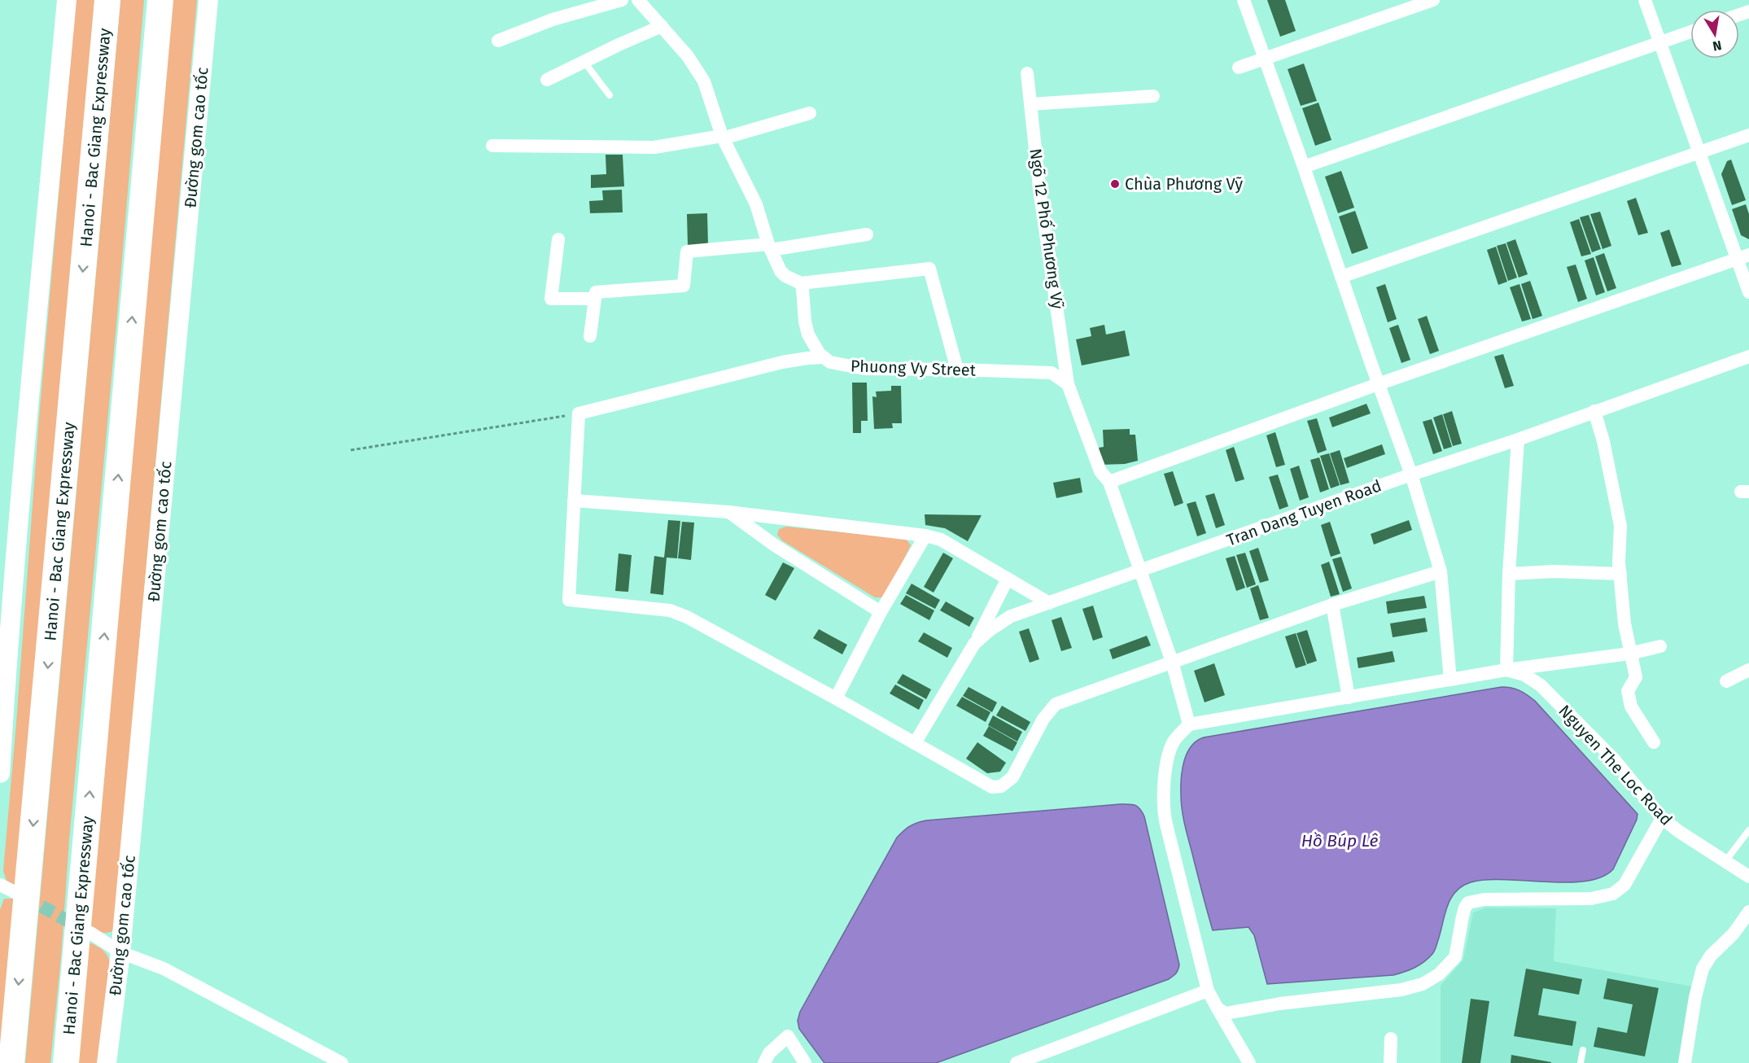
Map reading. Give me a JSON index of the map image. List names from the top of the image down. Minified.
{"streets":{"highway":["Hanoi - Bac Giang Expressway"],"main road":["Đường gom cao tốc"],"street":["Ngõ 12 Phố Phương Vỹ","Phuong Vy Street","Tran Dang Tuyen Road","Nguyen The Loc Road"]},"crossings":[["Ngõ 12 Phố Phương Vỹ","Phuong Vy Street"]],"water":["Hồ Búp Lê"],"places":["Chùa Phương Vỹ"],"north":"bottom"}
